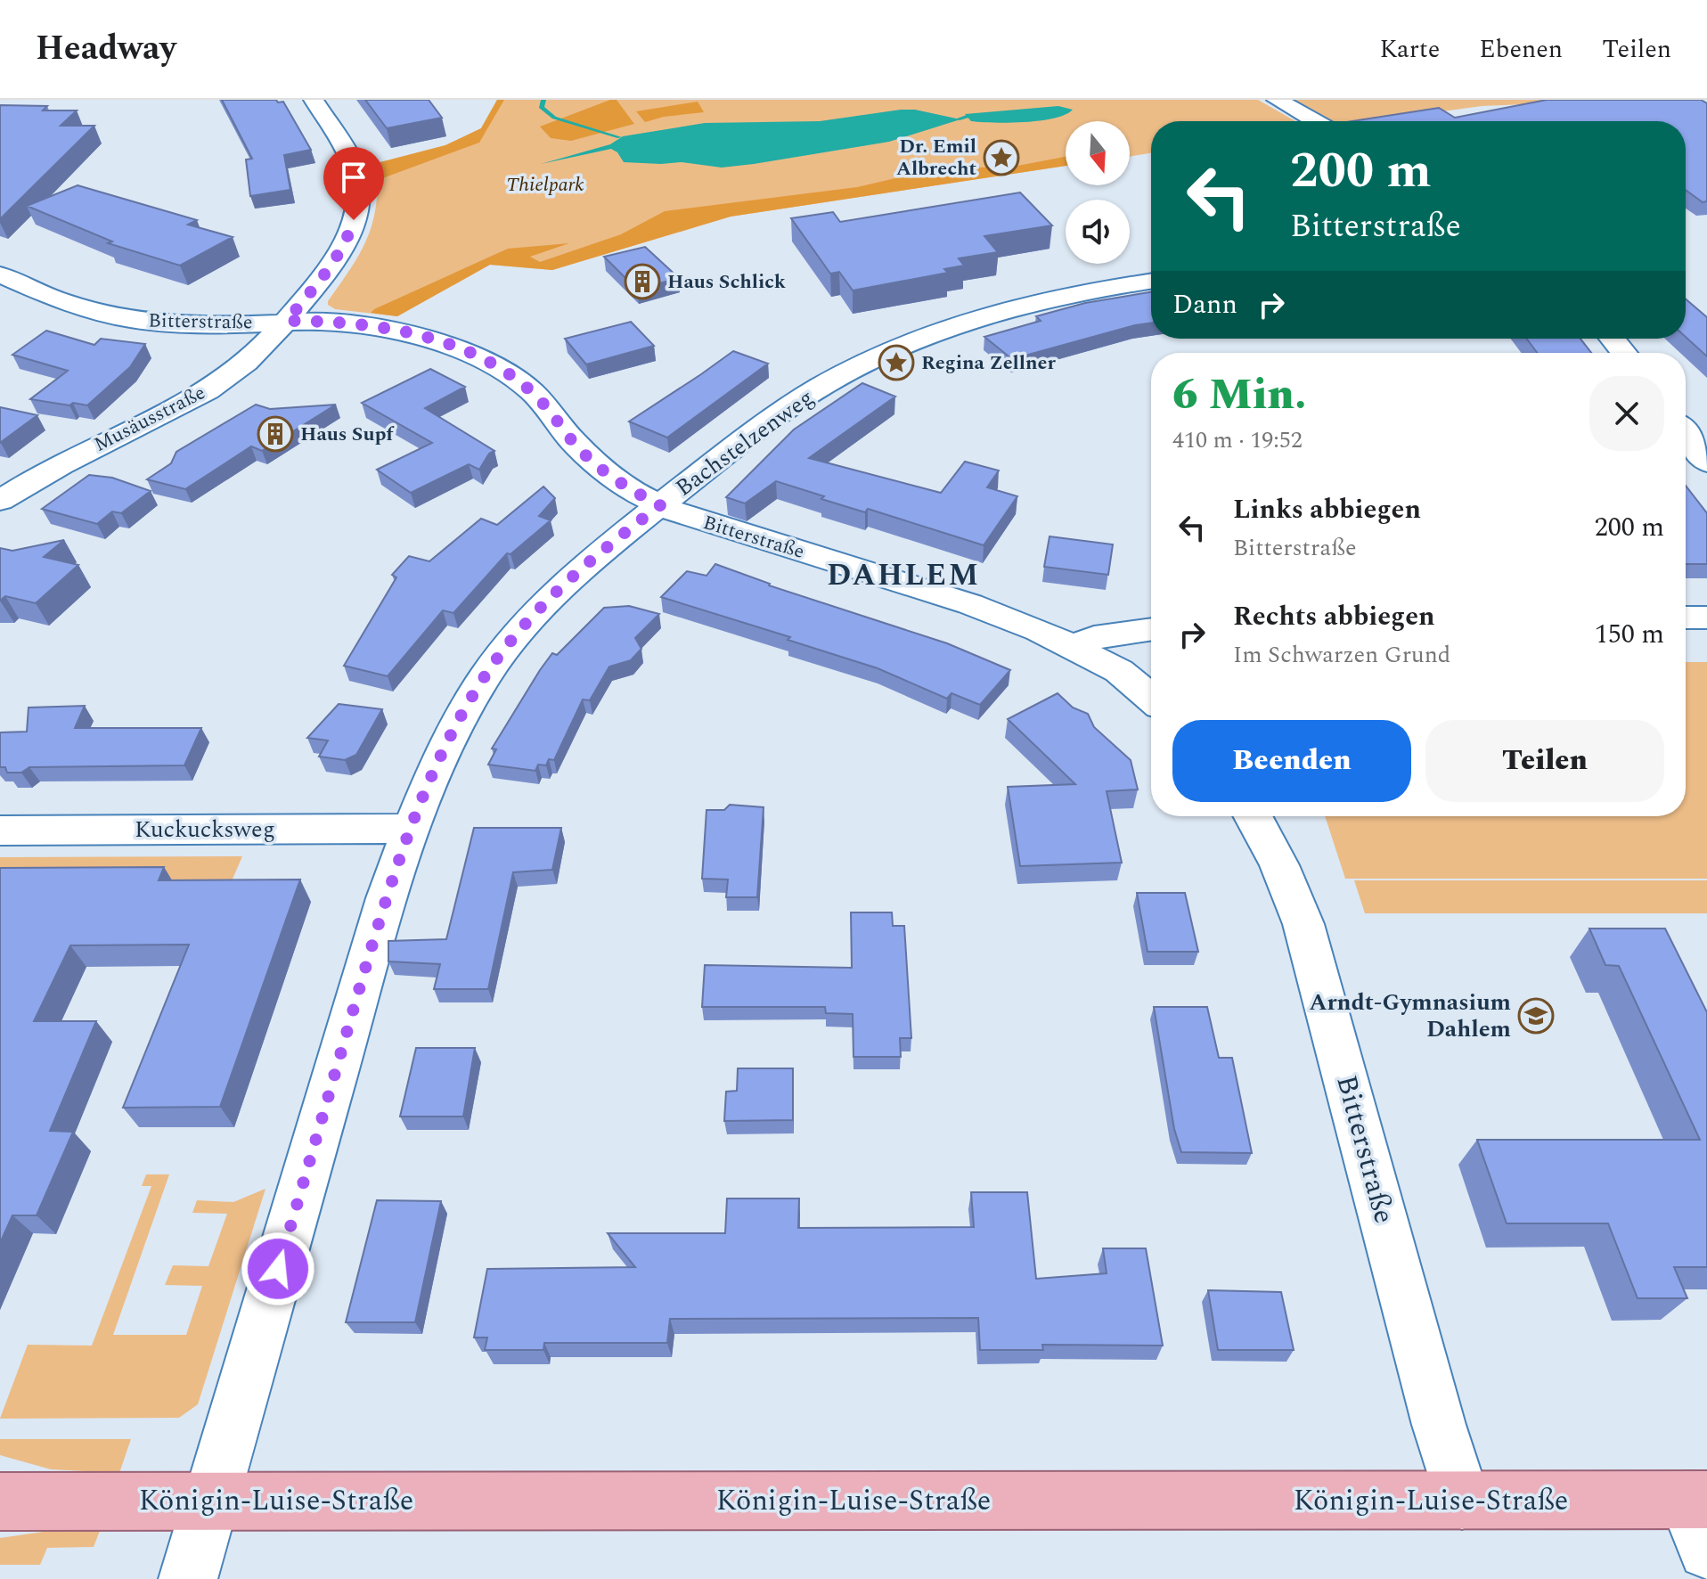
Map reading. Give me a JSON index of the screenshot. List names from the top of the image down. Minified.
{"streets":{"main road":["Königin-Luise-Straße"],"street":["Bitterstraße","Musäusstraße","Bachstelzenweg","Kuckucksweg"]},"crossings":[["Bitterstraße","Musäusstraße"],["Bitterstraße","Bachstelzenweg"],["Bitterstraße","Königin-Luise-Straße"],["Bachstelzenweg","Kuckucksweg"],["Bachstelzenweg","Königin-Luise-Straße"]],"districts":["DAHLEM"],"parks":["Thielpark"],"places":{"place":["Dr. Emil Albrecht","Regina Zellner"],"building":["Haus Schlick","Haus Supf"],"school or university":["Arndt-Gymnasium Dahlem"]},"north":"bottom","page":{"header":"Headway","nav":["Karte","Ebenen","Teilen"],"turn":["200 m","Bitterstraße"],"then":"Dann","heading":["6 Min.","410 m · 19:52"],"list":[{"name":"Links abbiegen","note":"Bitterstraße","value":"200 m"},{"name":"Rechts abbiegen","note":"Im Schwarzen Grund","value":"150 m"}],"buttons":["Beenden","Teilen"]}}
